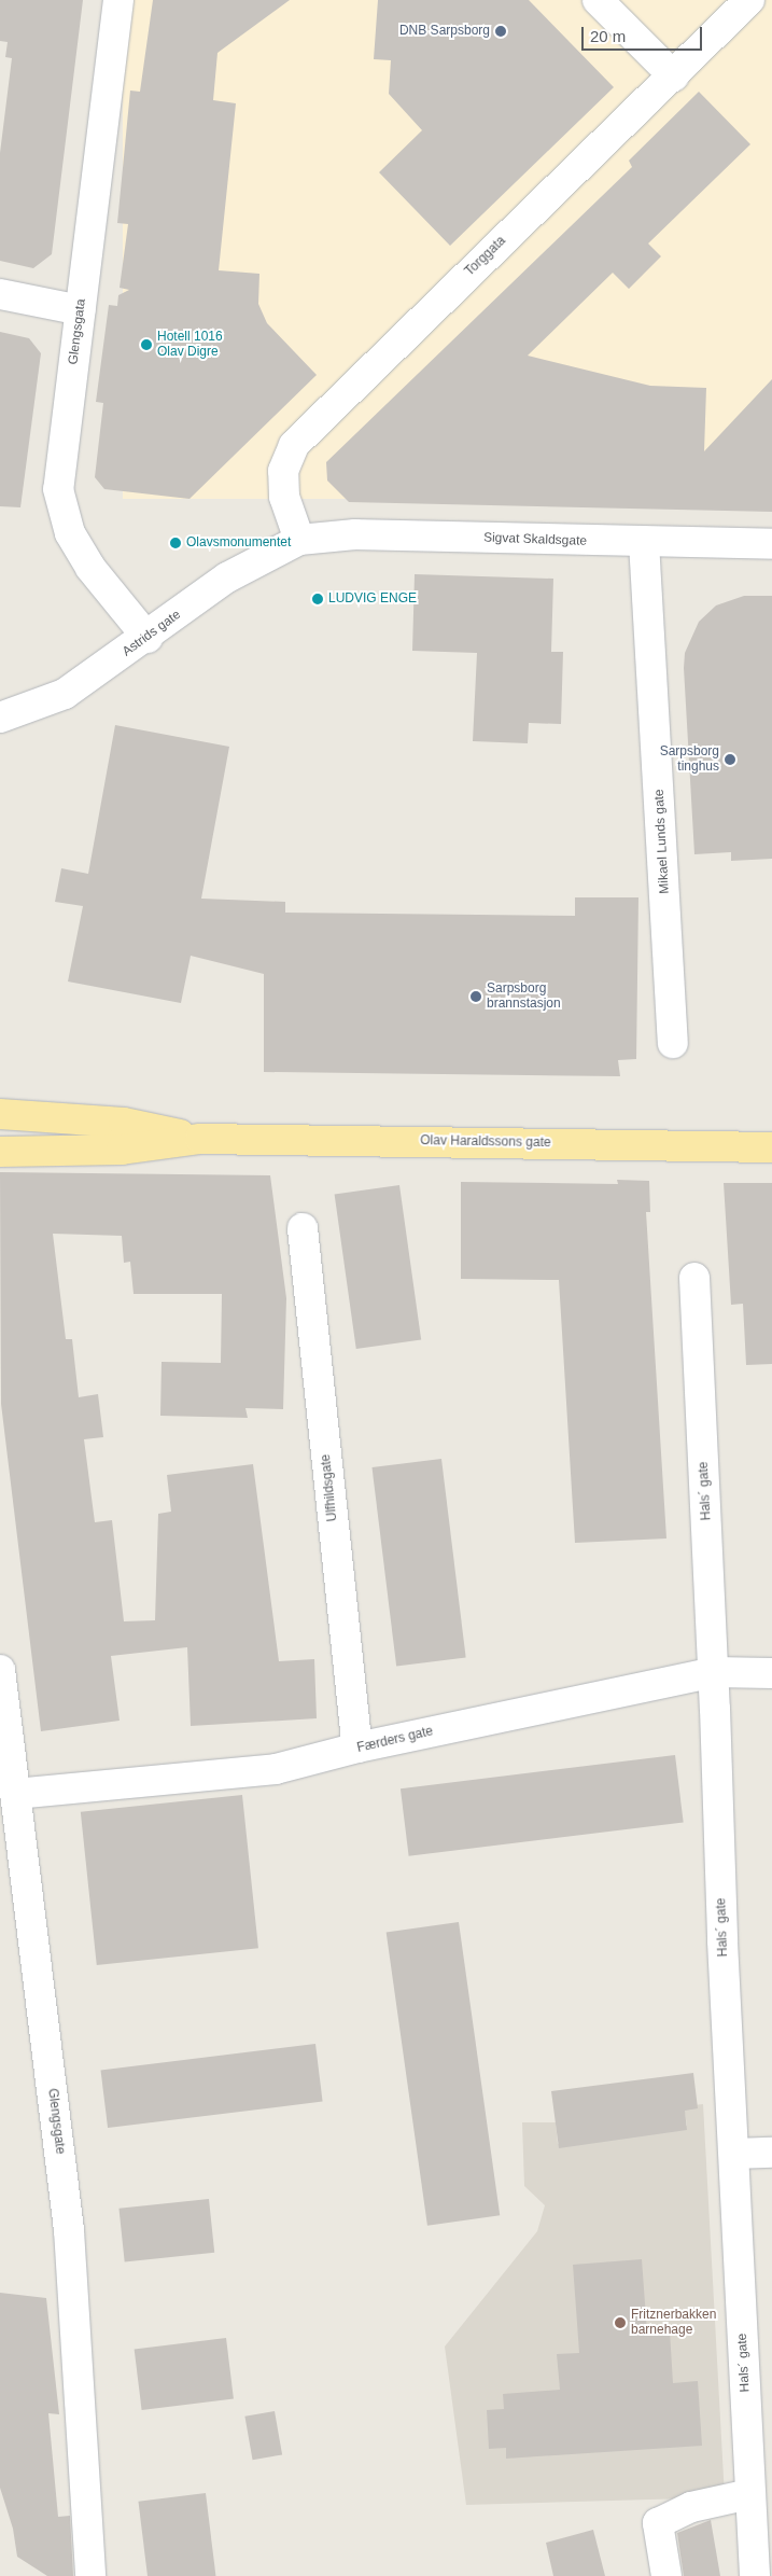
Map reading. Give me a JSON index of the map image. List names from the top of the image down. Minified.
{"streets":{"main road":["Olav Haraldssons gate"],"street":["Torggata","Glengsgata","Sigvat Skaldsgate","Astrids gate","Mikael Lunds gate","Ulfhildsgate","Hals´ gate","Færders gate","Glengsgate"]},"crossings":[["Torggata","Sigvat Skaldsgate"],["Torggata","Astrids gate"],["Glengsgata","Astrids gate"],["Sigvat Skaldsgate","Astrids gate"],["Sigvat Skaldsgate","Mikael Lunds gate"],["Ulfhildsgate","Færders gate"],["Hals´ gate","Færders gate"],["Færders gate","Glengsgate"]],"places":["DNB Sarpsborg","Hotell 1016 Olav Digre","Olavsmonumentet","LUDVIG ENGE","Sarpsborg tinghus","Sarpsborg brannstasjon","Fritznerbakken barnehage"],"scale_bar":"20 m"}
